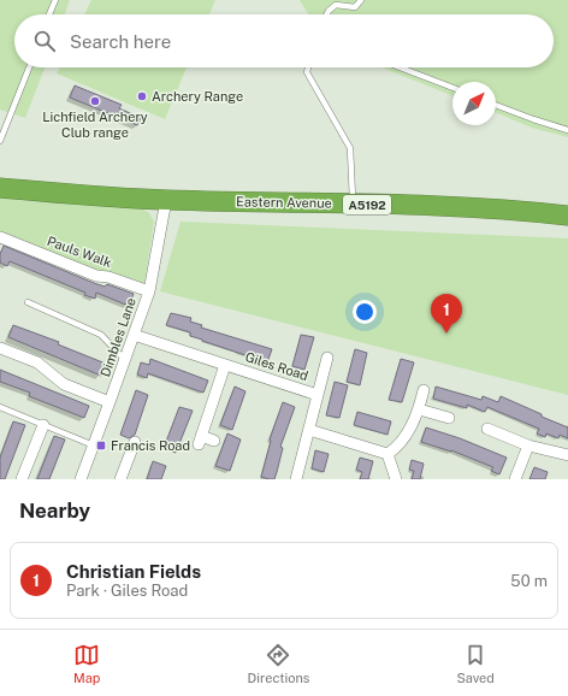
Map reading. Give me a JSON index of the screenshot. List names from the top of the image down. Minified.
{"streets":{"highway":["Eastern Avenue","A5192"],"street":["Pauls Walk","Dimbles Lane","Giles Road"]},"crossings":[["Eastern Avenue","Dimbles Lane"],["Pauls Walk","Dimbles Lane"],["Dimbles Lane","Giles Road"]],"places":{"other":["Archery Range","Lichfield Archery Club range"],"transit":["Francis Road"]},"north":"top right","page":{"search":"Search here","pins":"1","heading":"Nearby","list":[{"mark":"1","name":"Christian Fields","note":"Park · Giles Road","value":"50 m"}],"nav":["Map","Directions","Saved"]}}
